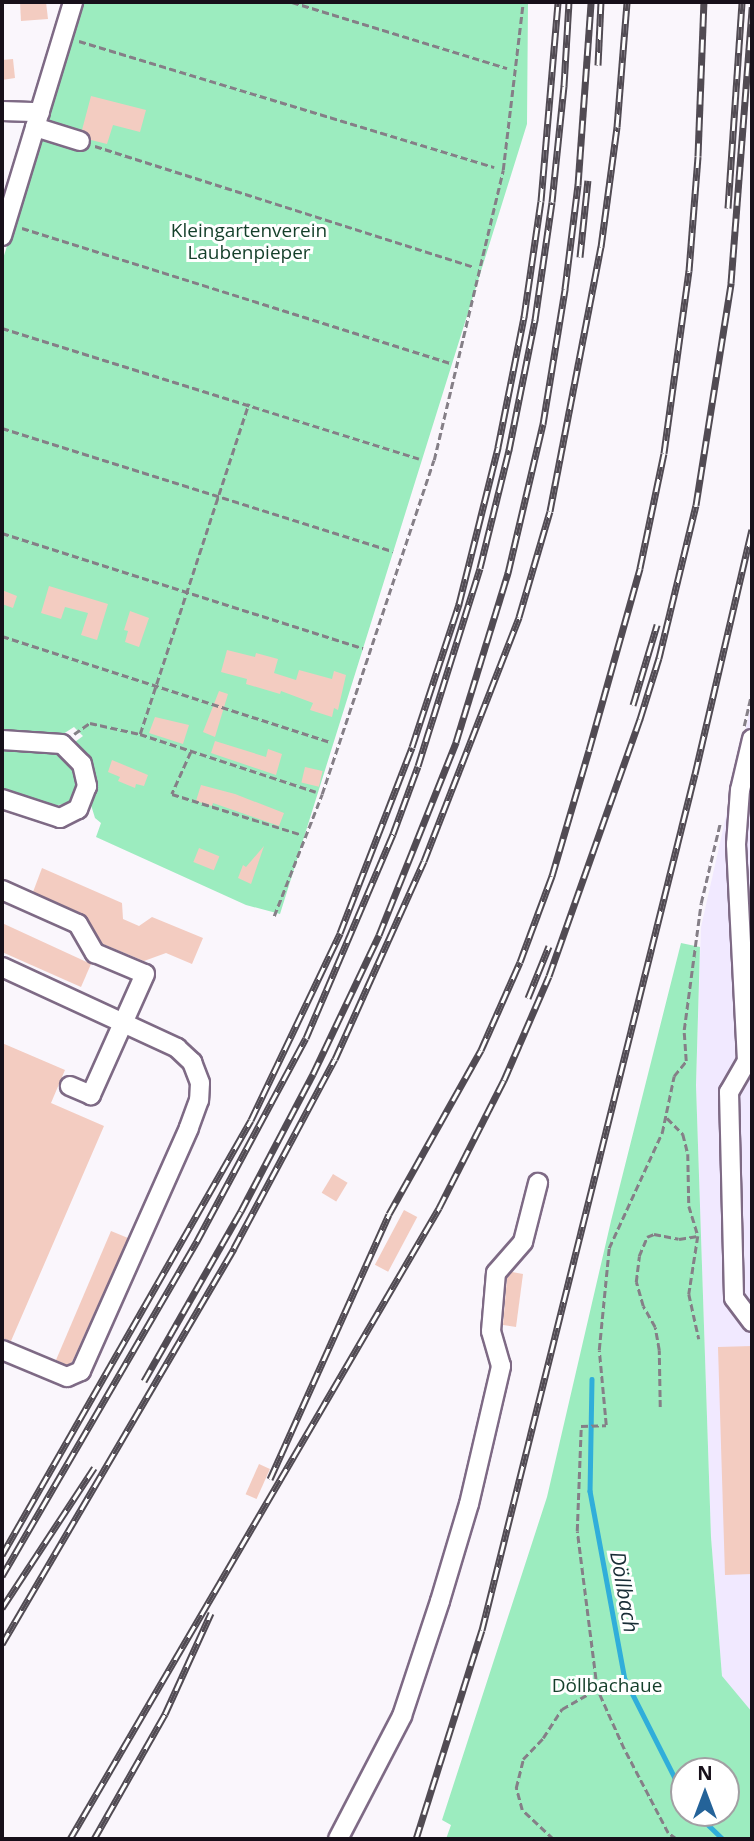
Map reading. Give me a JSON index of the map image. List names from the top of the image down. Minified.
{"water":["Döllbach"],"parks":["Kleingartenverein Laubenpieper","Döllbachaue"],"north":"top"}
